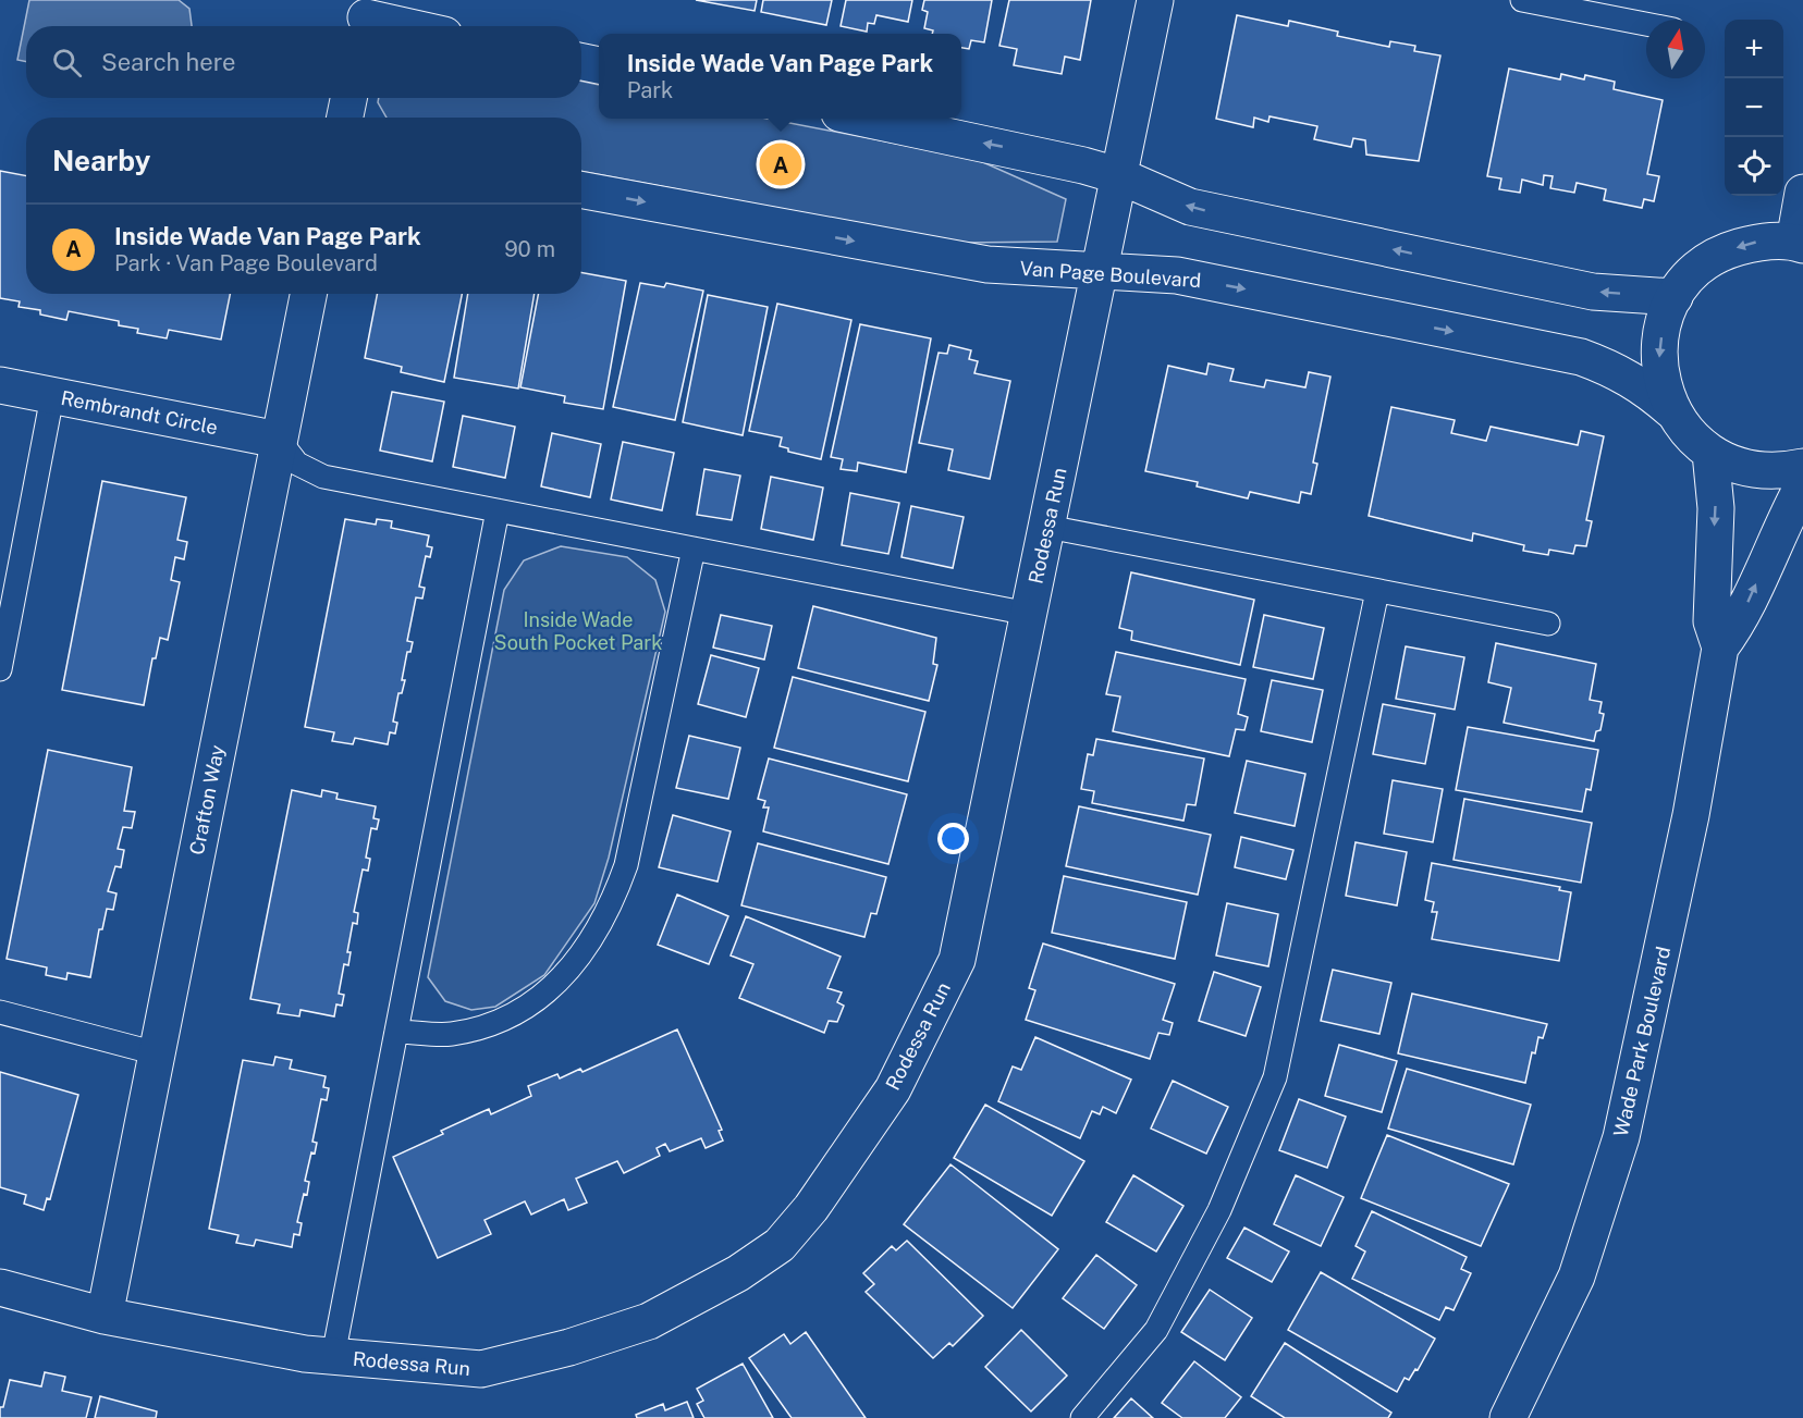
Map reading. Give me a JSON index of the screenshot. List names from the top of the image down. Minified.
{"streets":{"street":["Van Page Boulevard","Rembrandt Circle","Rodessa Run","Crafton Way","Wade Park Boulevard"]},"crossings":[["Van Page Boulevard","Rodessa Run"],["Rembrandt Circle","Crafton Way"],["Rodessa Run","Crafton Way"]],"parks":["Inside Wade South Pocket Park"],"north":"top","page":{"map_buttons":["+","−"],"search":"Search here","popup":["Inside Wade Van Page Park","Park"],"heading":"Nearby","pins":"A","list":[{"mark":"A","name":"Inside Wade Van Page Park","note":"Park · Van Page Boulevard","value":"90 m"}]}}
